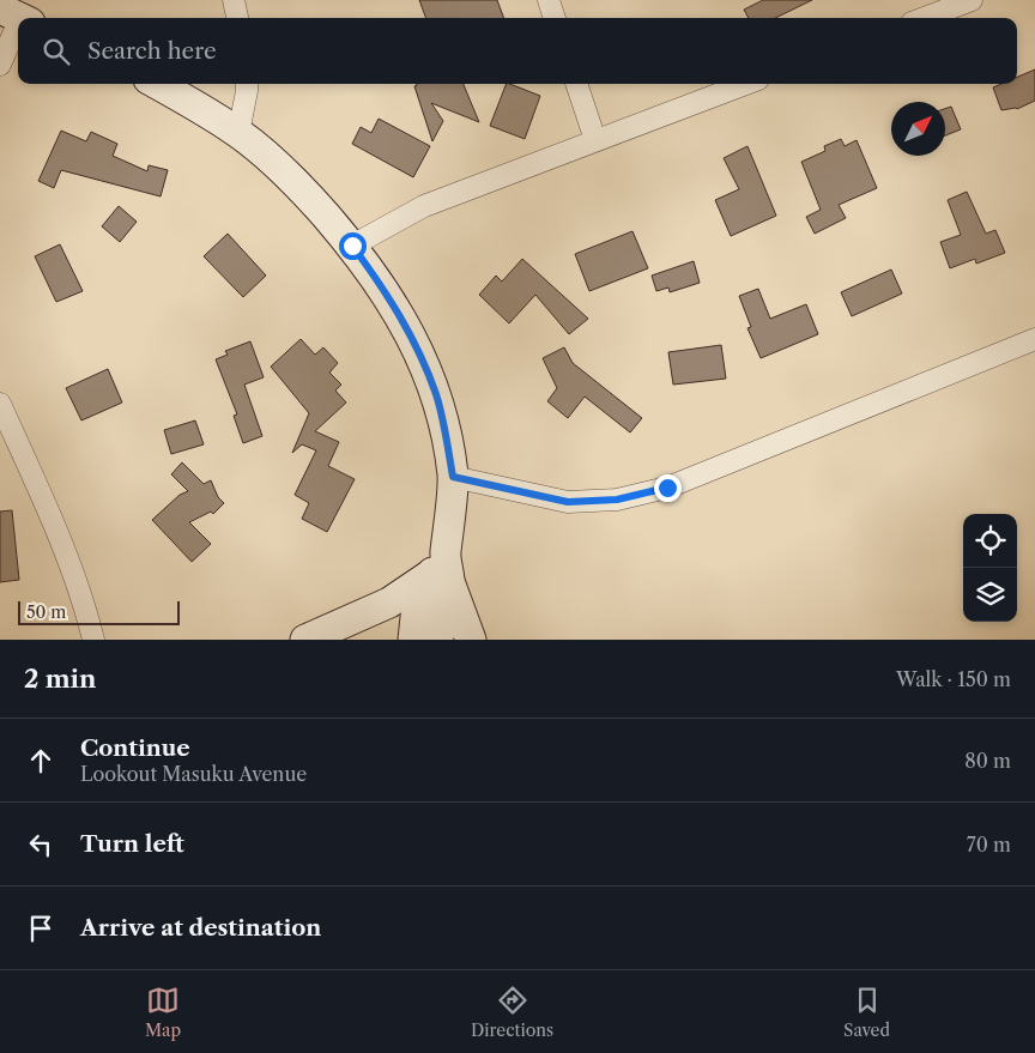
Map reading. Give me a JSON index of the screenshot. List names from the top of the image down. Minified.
{"scale_bar":"50 m","north":"top right","page":{"search":"Search here","scale":"50 m","heading":["2 min","Walk · 150 m"],"list":[["Continue","Lookout Masuku Avenue","80 m"],["Turn left","70 m"],"Arrive at destination"],"nav":["Map","Directions","Saved"]}}
